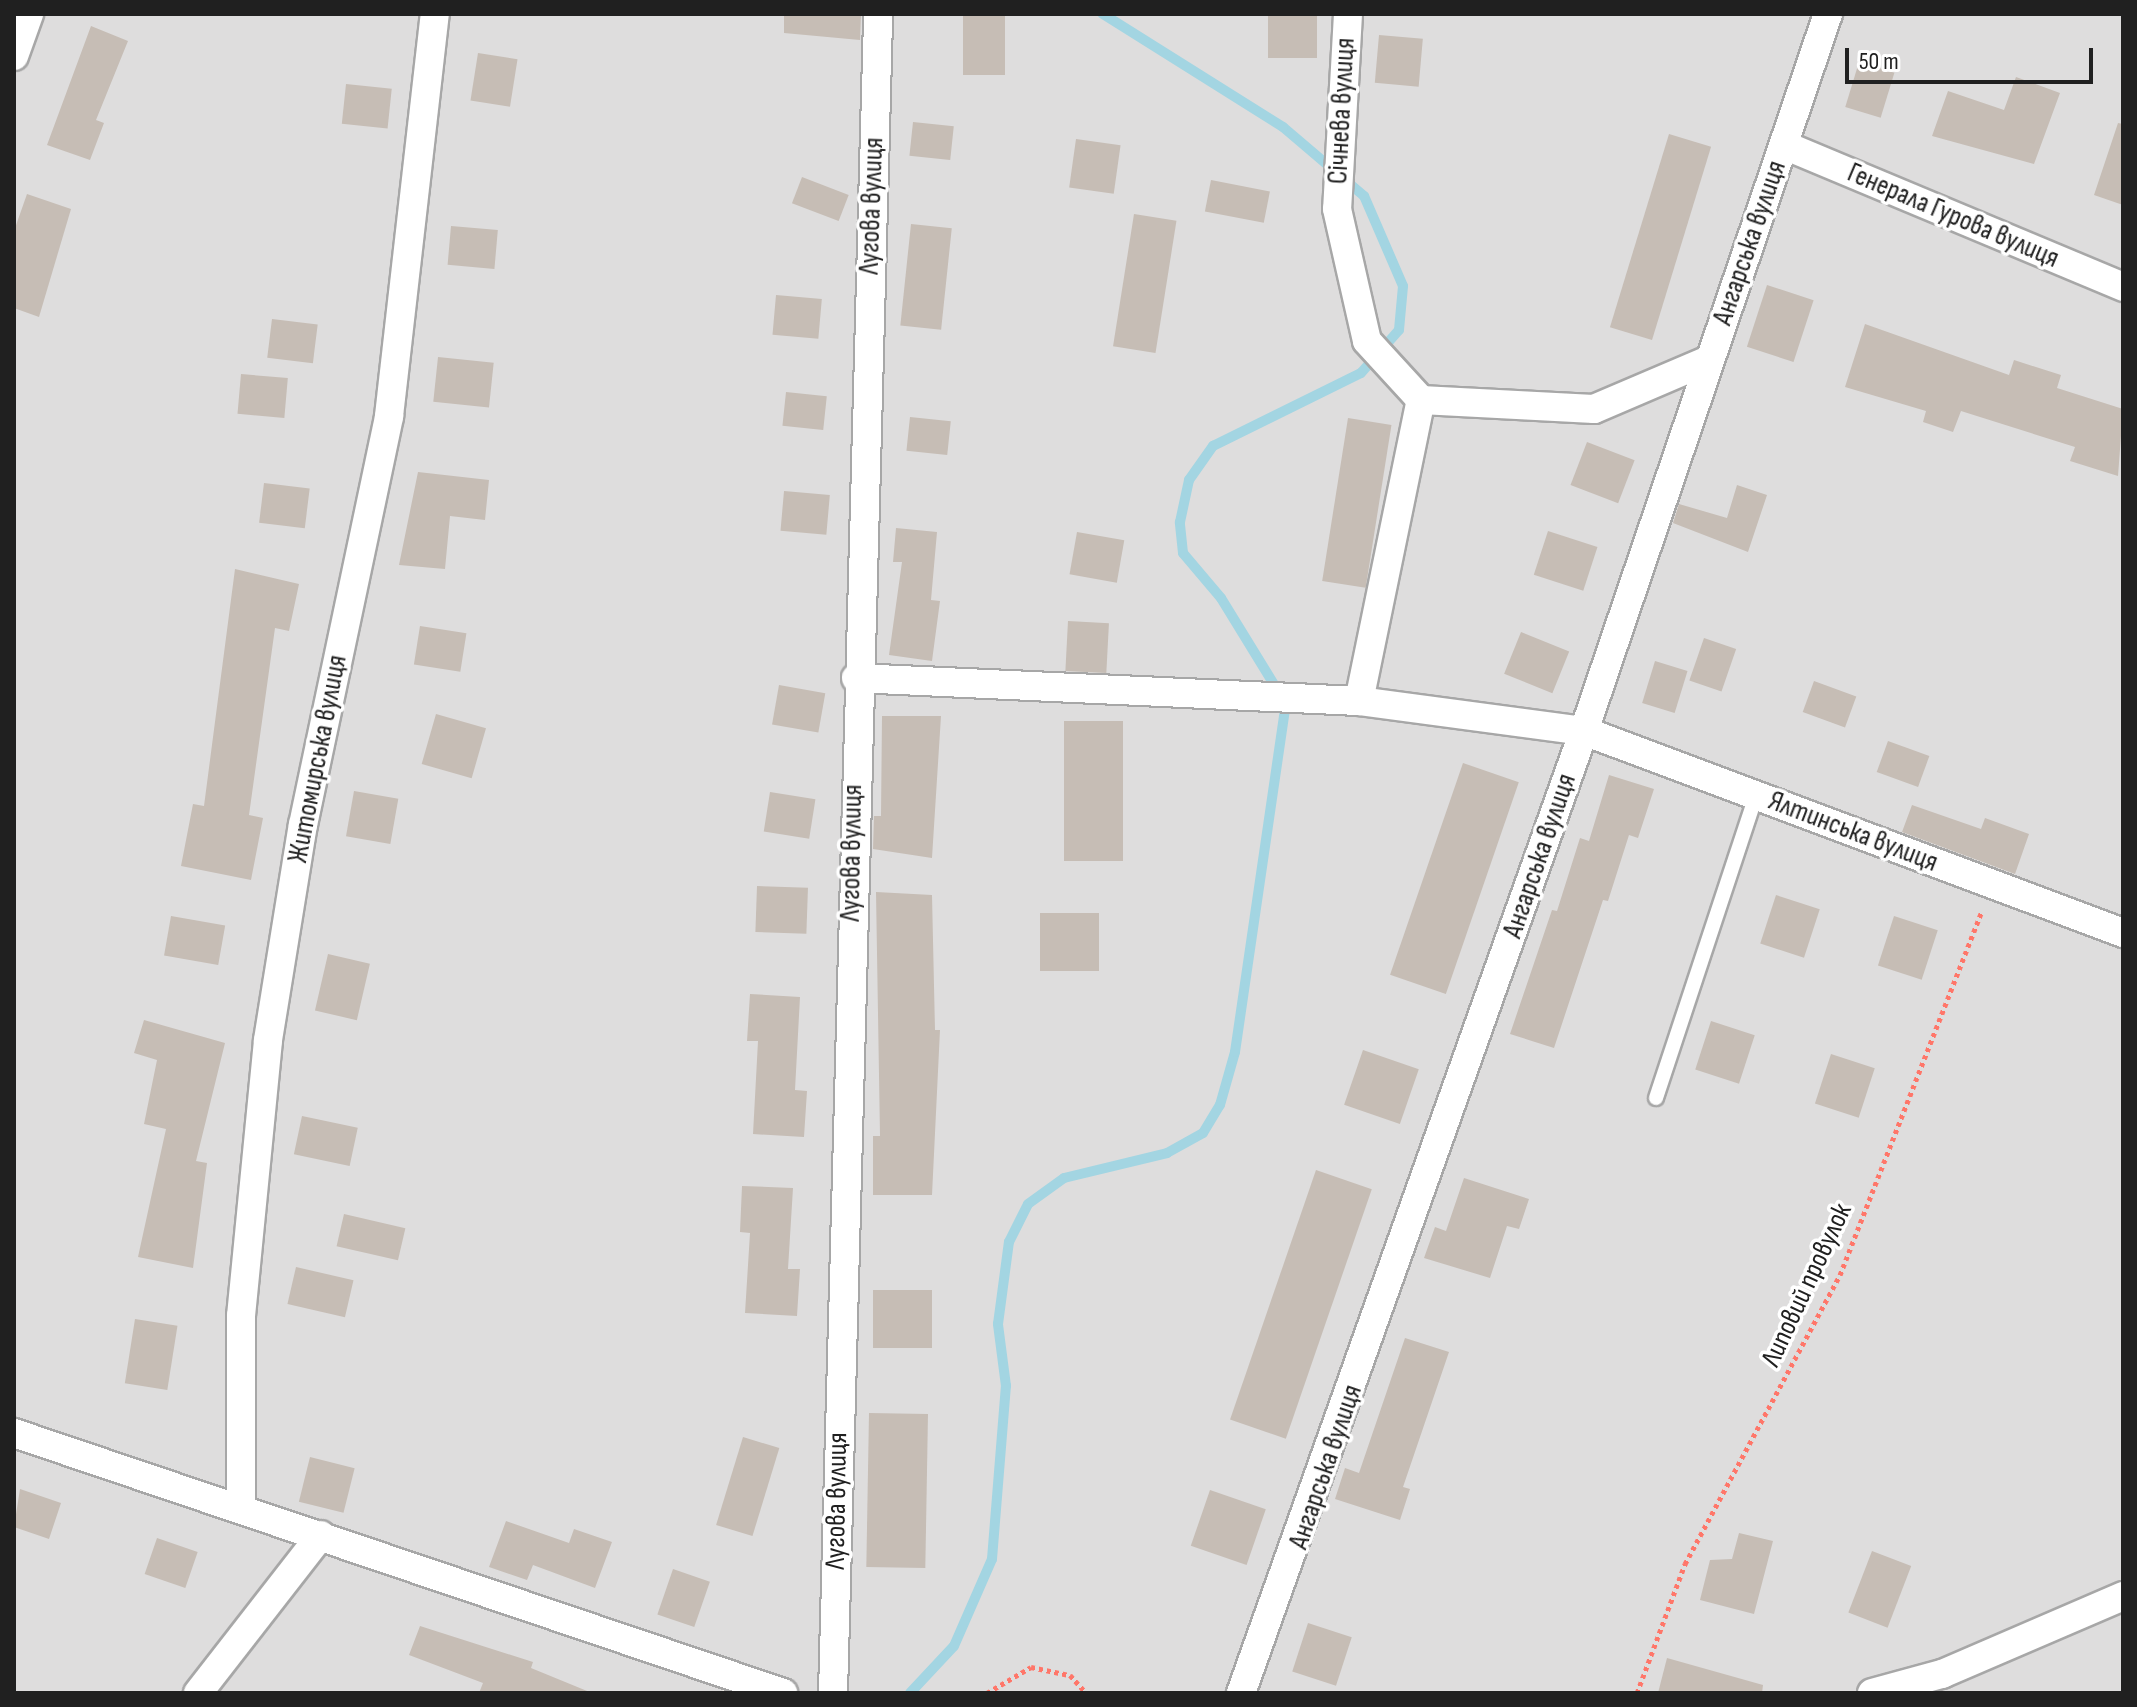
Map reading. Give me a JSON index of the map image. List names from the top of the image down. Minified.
{"streets":{"street":["Січнева вулиця","Лугова вулиця","Генерала Гурова вулиця","Ангарська вулиця","Житомирська вулиця","Ялтинська вулиця"],"path":["Липовий провулок"]},"crossings":[["Лугова вулиця","Ялтинська вулиця"],["Генерала Гурова вулиця","Ангарська вулиця"],["Ангарська вулиця","Ялтинська вулиця"],["Ялтинська вулиця","Липовий провулок"]],"scale_bar":"50 m"}
